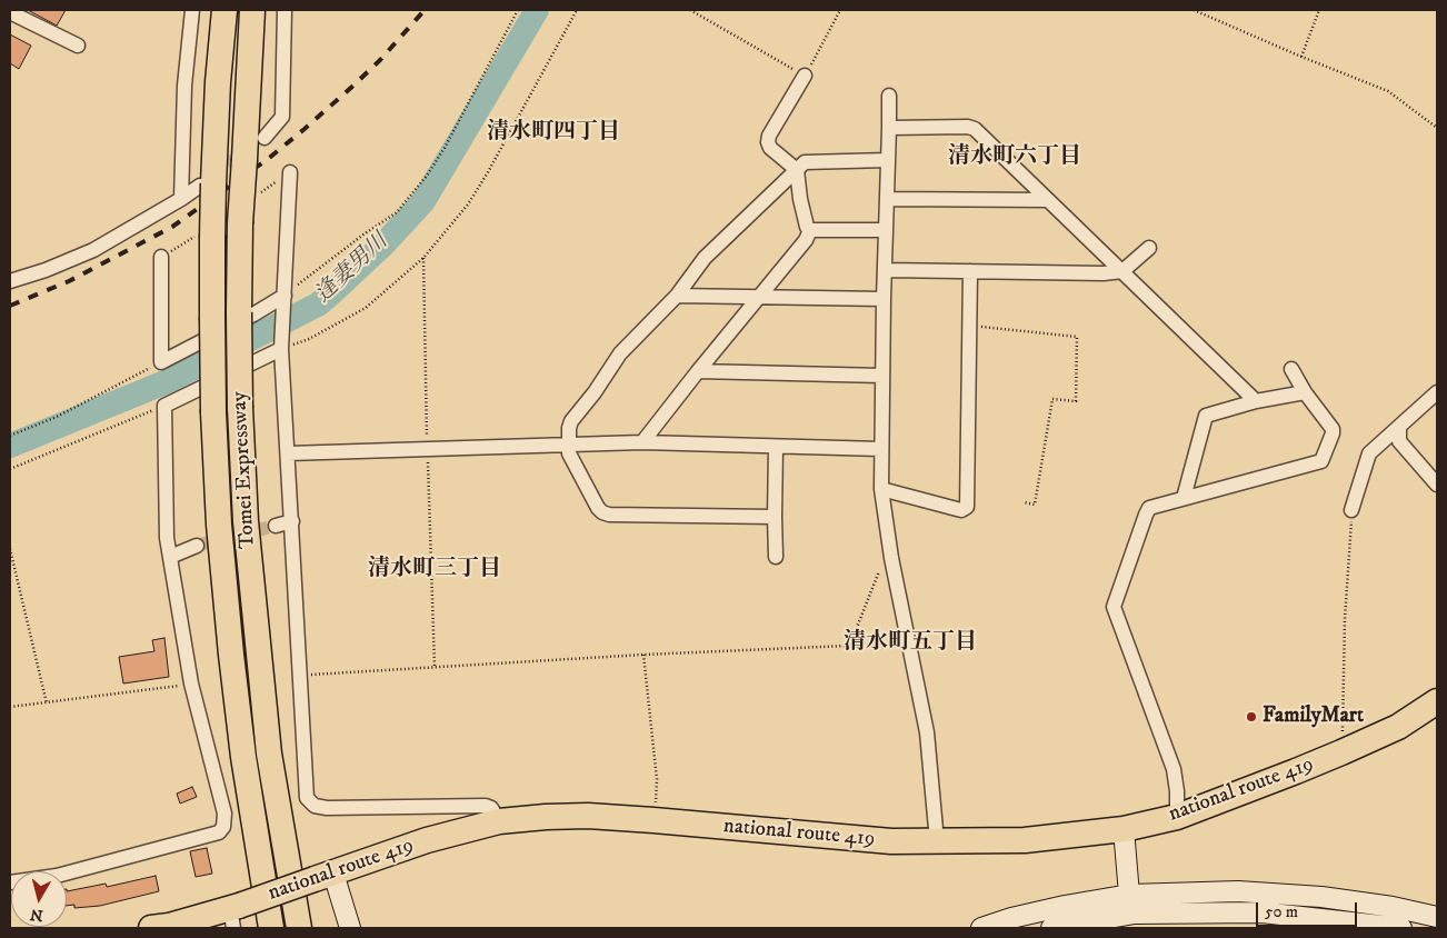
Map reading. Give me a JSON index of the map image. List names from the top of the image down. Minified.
{"streets":{"highway":["Tomei Expressway","national route 419"]},"districts":["清水町四丁目","清水町六丁目","清水町三丁目","清水町五丁目"],"water":["逢妻男川"],"places":["FamilyMart"],"scale_bar":"50 m","north":"bottom"}
